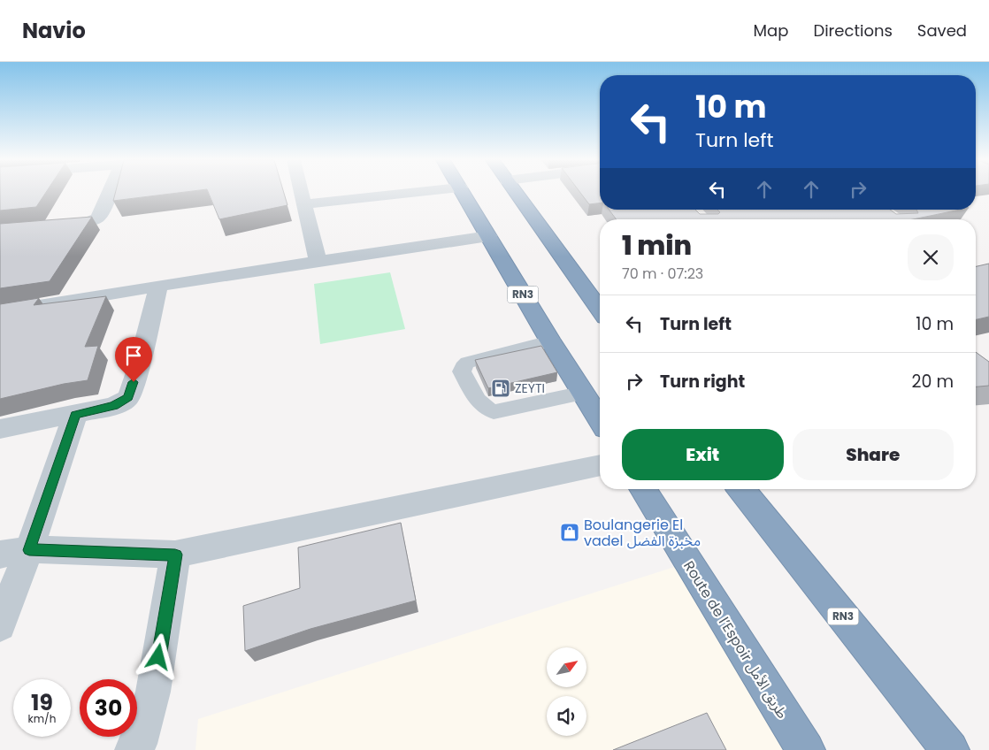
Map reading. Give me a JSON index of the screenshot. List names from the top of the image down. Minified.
{"streets":{"highway":["RN3","Route de l’Espoir طريق الأمل"]},"places":{"fuel station":["ZEYTI"],"shop":["Boulangerie El vadel مخبزة الفضل"]},"north":"top right","page":{"header":"Navio","nav":["Map","Directions","Saved"],"turn":["10 m","Turn left"],"heading":["1 min","70 m · 07:23"],"list":[{"name":"Turn left","value":"10 m"},{"name":"Turn right","value":"20 m"}],"buttons":["Exit","Share"],"speed":"19 km/h","limit":"30"}}
